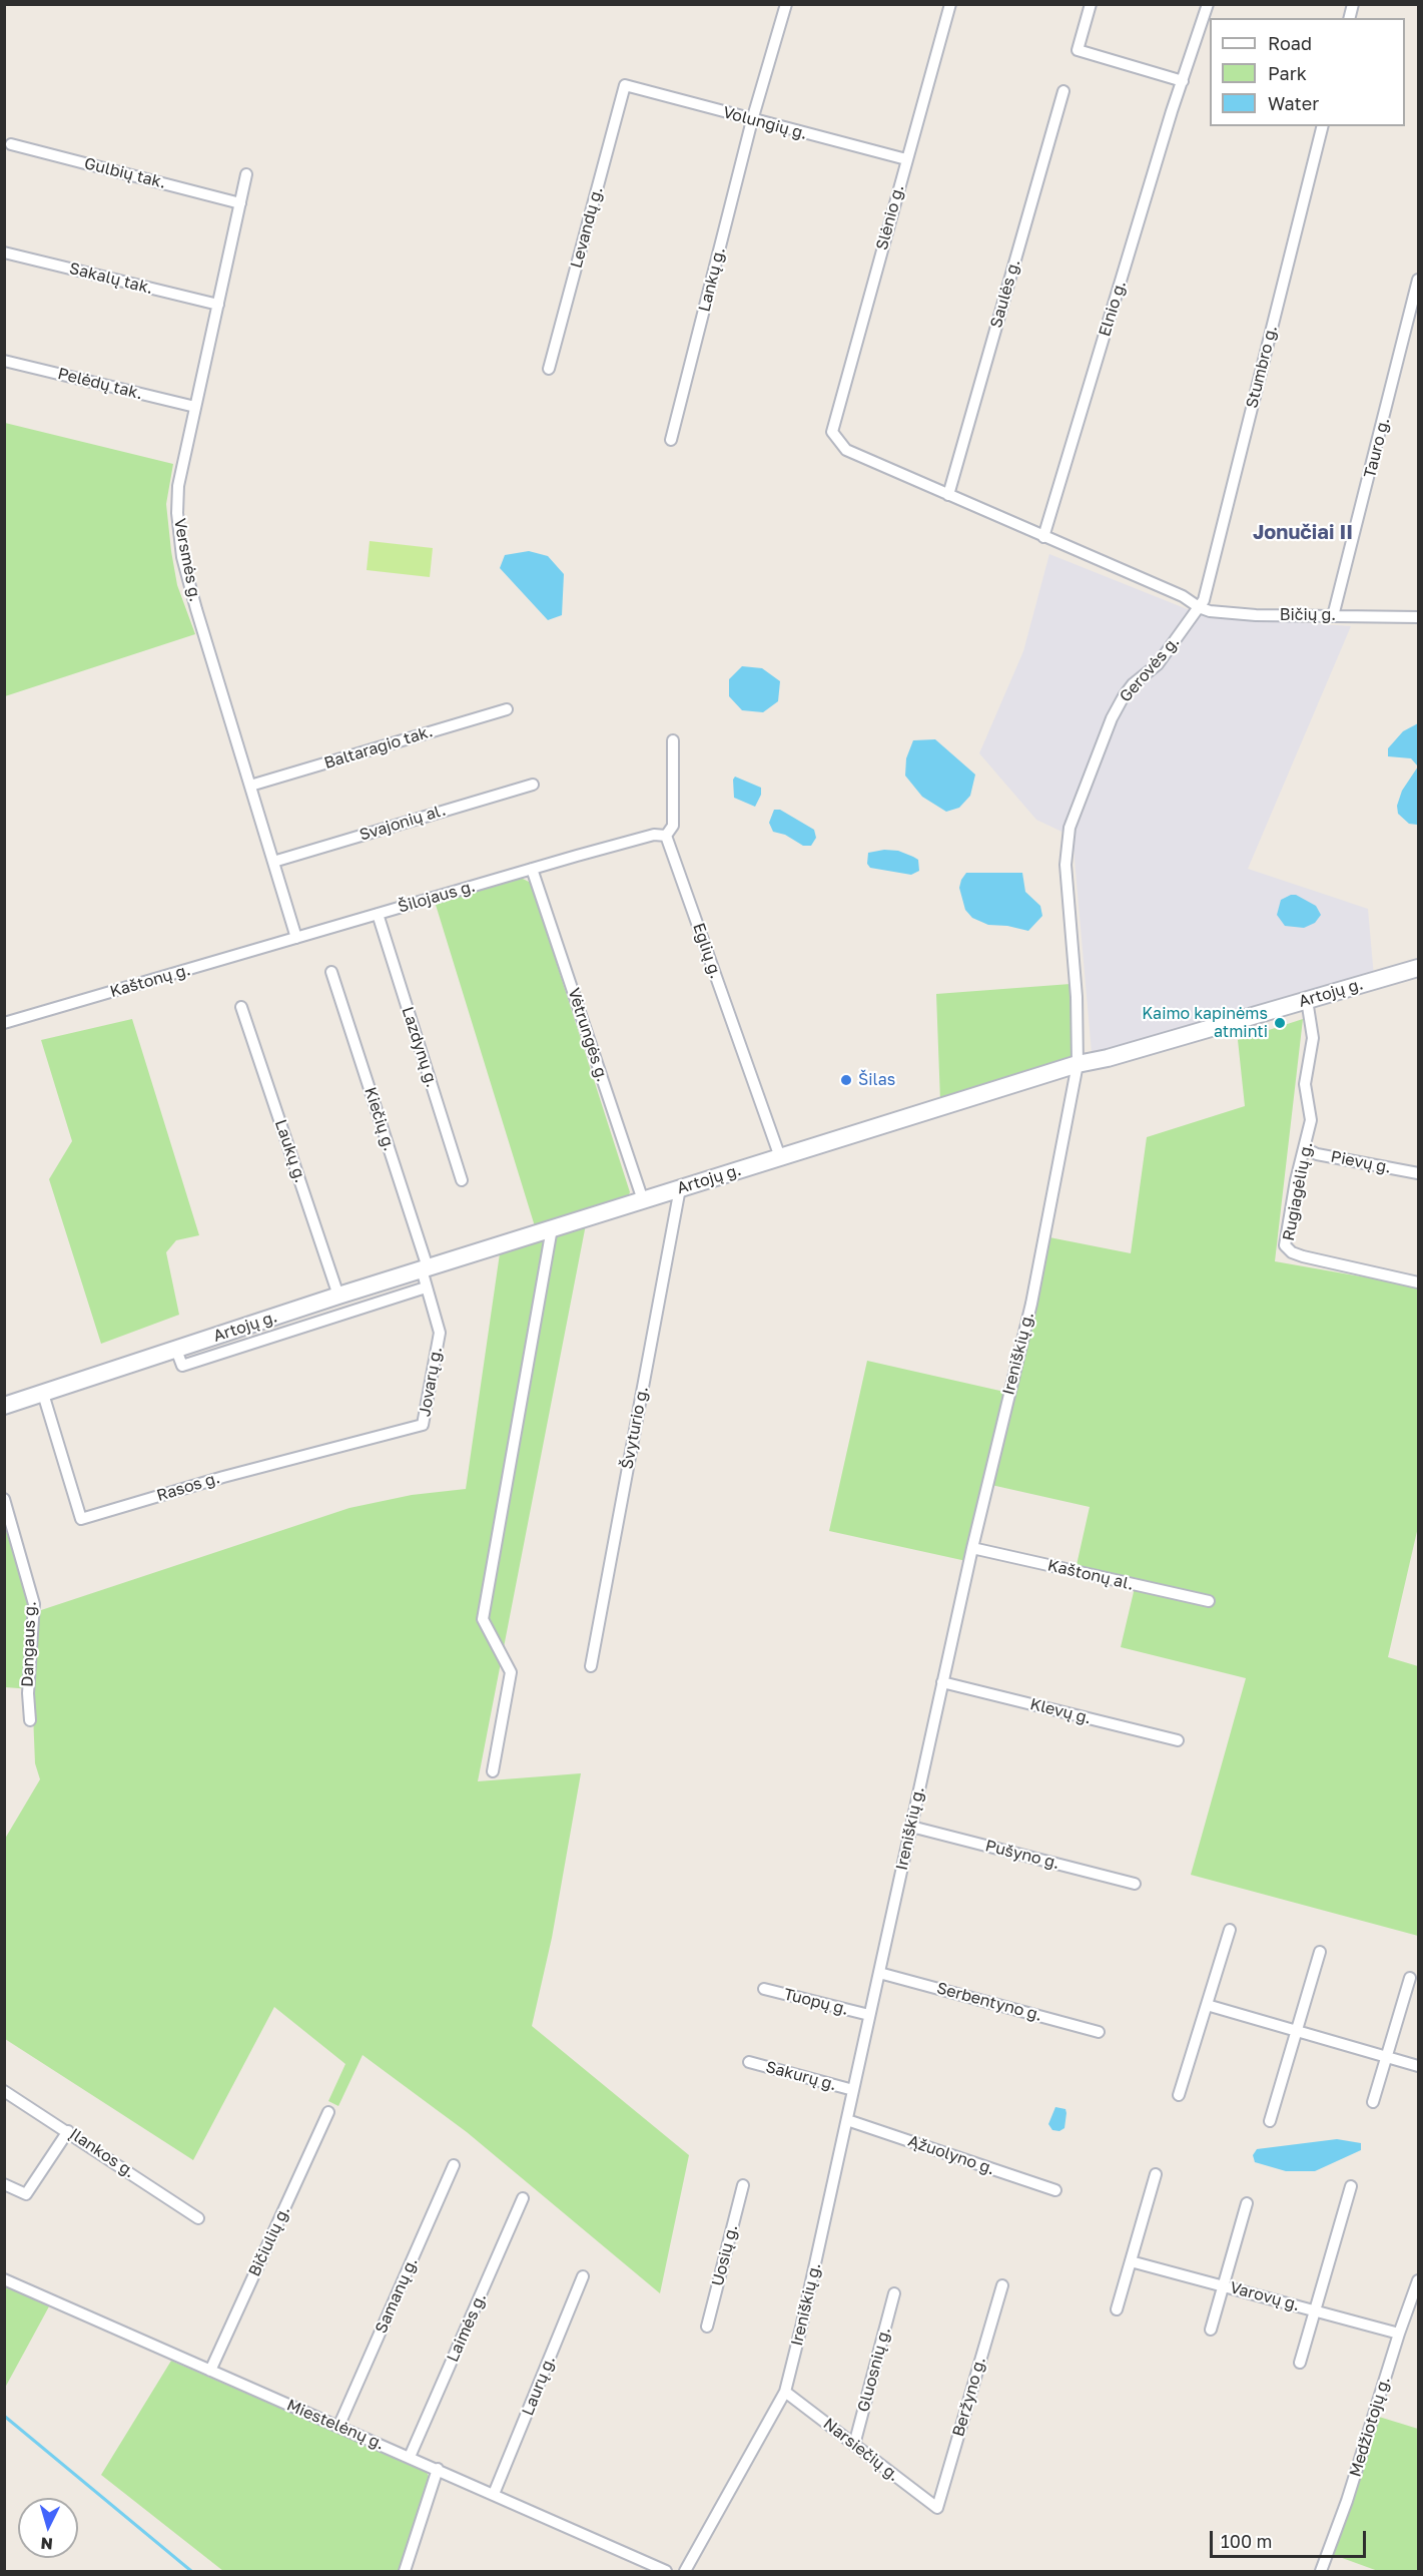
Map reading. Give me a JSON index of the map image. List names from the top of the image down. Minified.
{"streets":{"main road":["Artojų g."],"street":["Volungių g.","Gulbių tak.","Slėnio g.","Levandų g.","Sakalų tak.","Lankų g.","Saulės g.","Elnio g.","Stumbro g.","Pelėdų tak.","Tauro g.","Versmės g.","Bičių g.","Gerovės g.","Baltaragio tak.","Svajonių al.","Šilojaus g.","Eglių g.","Kaštonų g.","Vėtrungės g.","Lazdynų g.","Kiečių g.","Laukų g.","Pievų g.","Rugiagėlių g.","Ireniškių g.","Jovarų g.","Švyturio g.","Rasos g.","Kaštonų al.","Dangaus g.","Klevų g.","Pušyno g.","Tuopų g.","Serbentyno g.","Sakurų g.","Įlankos g.","Ąžuolyno g.","Bičiulių g.","Uosių g.","Samanų g.","Varovų g.","Laimės g.","Gluosnių g.","Laurų g.","Beržyno g.","Miestelėnų g.","Medžiotojų g.","Narsiečių g."]},"crossings":[["Volungių g.","Slėnio g."],["Volungių g.","Levandų g."],["Volungių g.","Lankų g."],["Gulbių tak.","Versmės g."],["Slėnio g.","Saulės g."],["Sakalų tak.","Versmės g."],["Stumbro g.","Bičių g."],["Stumbro g.","Gerovės g."],["Pelėdų tak.","Versmės g."],["Tauro g.","Bičių g."],["Versmės g.","Baltaragio tak."],["Versmės g.","Svajonių al."],["Versmės g.","Šilojaus g."],["Versmės g.","Kaštonų g."],["Bičių g.","Gerovės g."],["Gerovės g.","Artojų g."],["Gerovės g.","Ireniškių g."],["Šilojaus g.","Eglių g."],["Šilojaus g.","Kaštonų g."],["Šilojaus g.","Vėtrungės g."],["Šilojaus g.","Lazdynų g."],["Eglių g.","Artojų g."],["Artojų g.","Vėtrungės g."],["Artojų g.","Kiečių g."],["Artojų g.","Laukų g."],["Artojų g.","Rugiagėlių g."],["Artojų g.","Ireniškių g."],["Artojų g.","Jovarų g."],["Artojų g.","Švyturio g."],["Artojų g.","Rasos g."],["Kiečių g.","Jovarų g."],["Pievų g.","Rugiagėlių g."],["Ireniškių g.","Kaštonų al."],["Ireniškių g.","Klevų g."],["Ireniškių g.","Pušyno g."],["Ireniškių g.","Tuopų g."],["Ireniškių g.","Serbentyno g."],["Ireniškių g.","Sakurų g."],["Ireniškių g.","Ąžuolyno g."],["Ireniškių g.","Narsiečių g."],["Jovarų g.","Rasos g."],["Bičiulių g.","Miestelėnų g."],["Samanų g.","Miestelėnų g."],["Varovų g.","Medžiotojų g."],["Laimės g.","Miestelėnų g."],["Gluosnių g.","Narsiečių g."],["Laurų g.","Miestelėnų g."],["Beržyno g.","Narsiečių g."]],"districts":["Jonučiai II"],"places":["Kaimo kapinėms atminti","Šilas"],"legend":["Road","Park","Water"],"scale_bar":"100 m","north":"bottom"}
